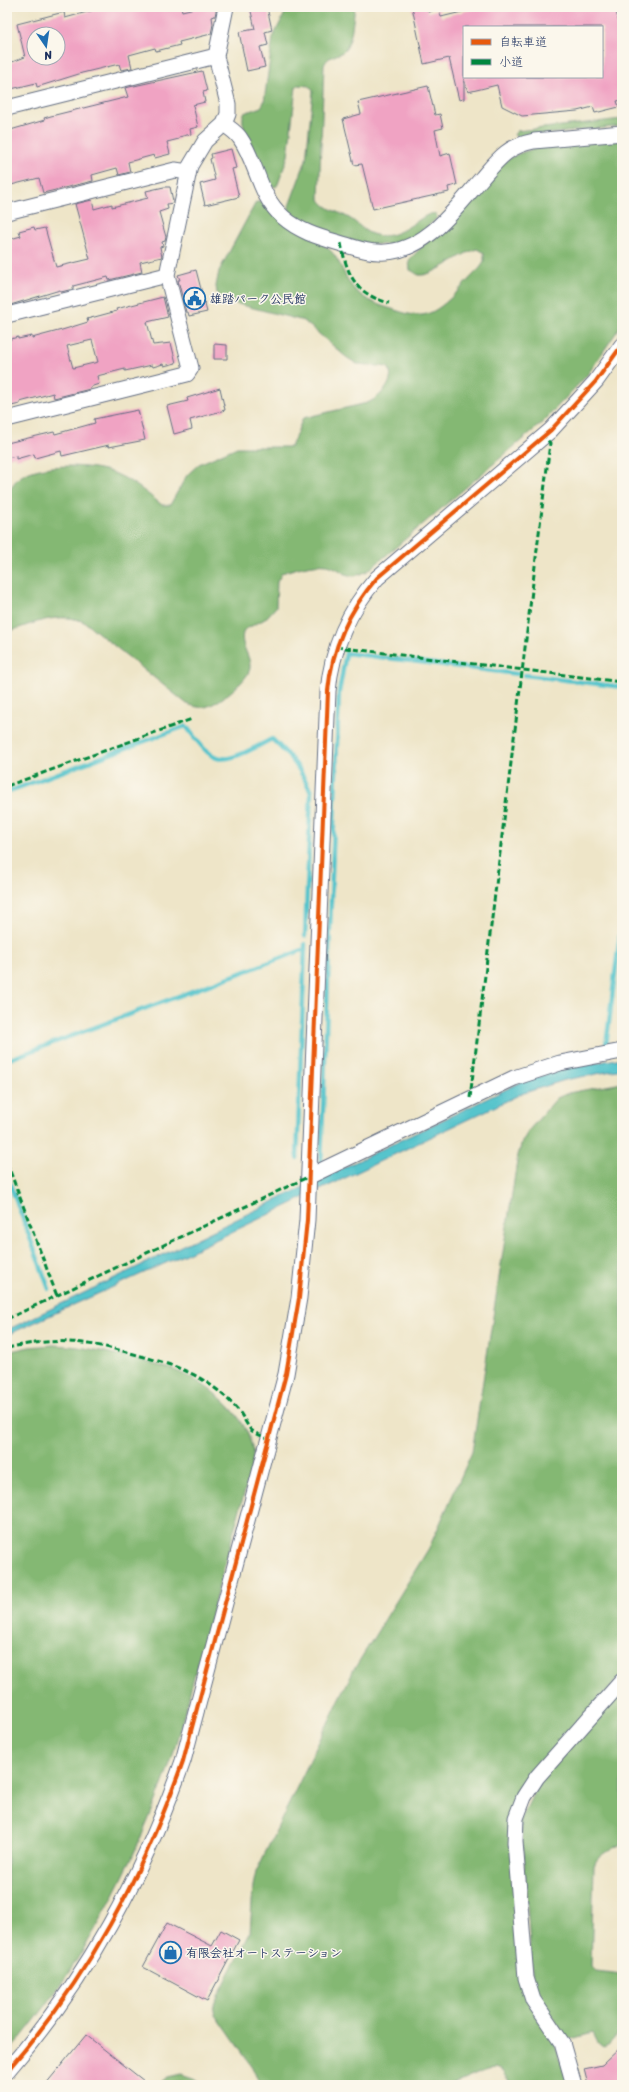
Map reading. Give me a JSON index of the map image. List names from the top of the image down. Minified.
{"places":{"public building":["雄踏パーク公民館"],"shop":["有限会社オートステーション"]},"legend":["自転車道","小道"],"north":"bottom"}
